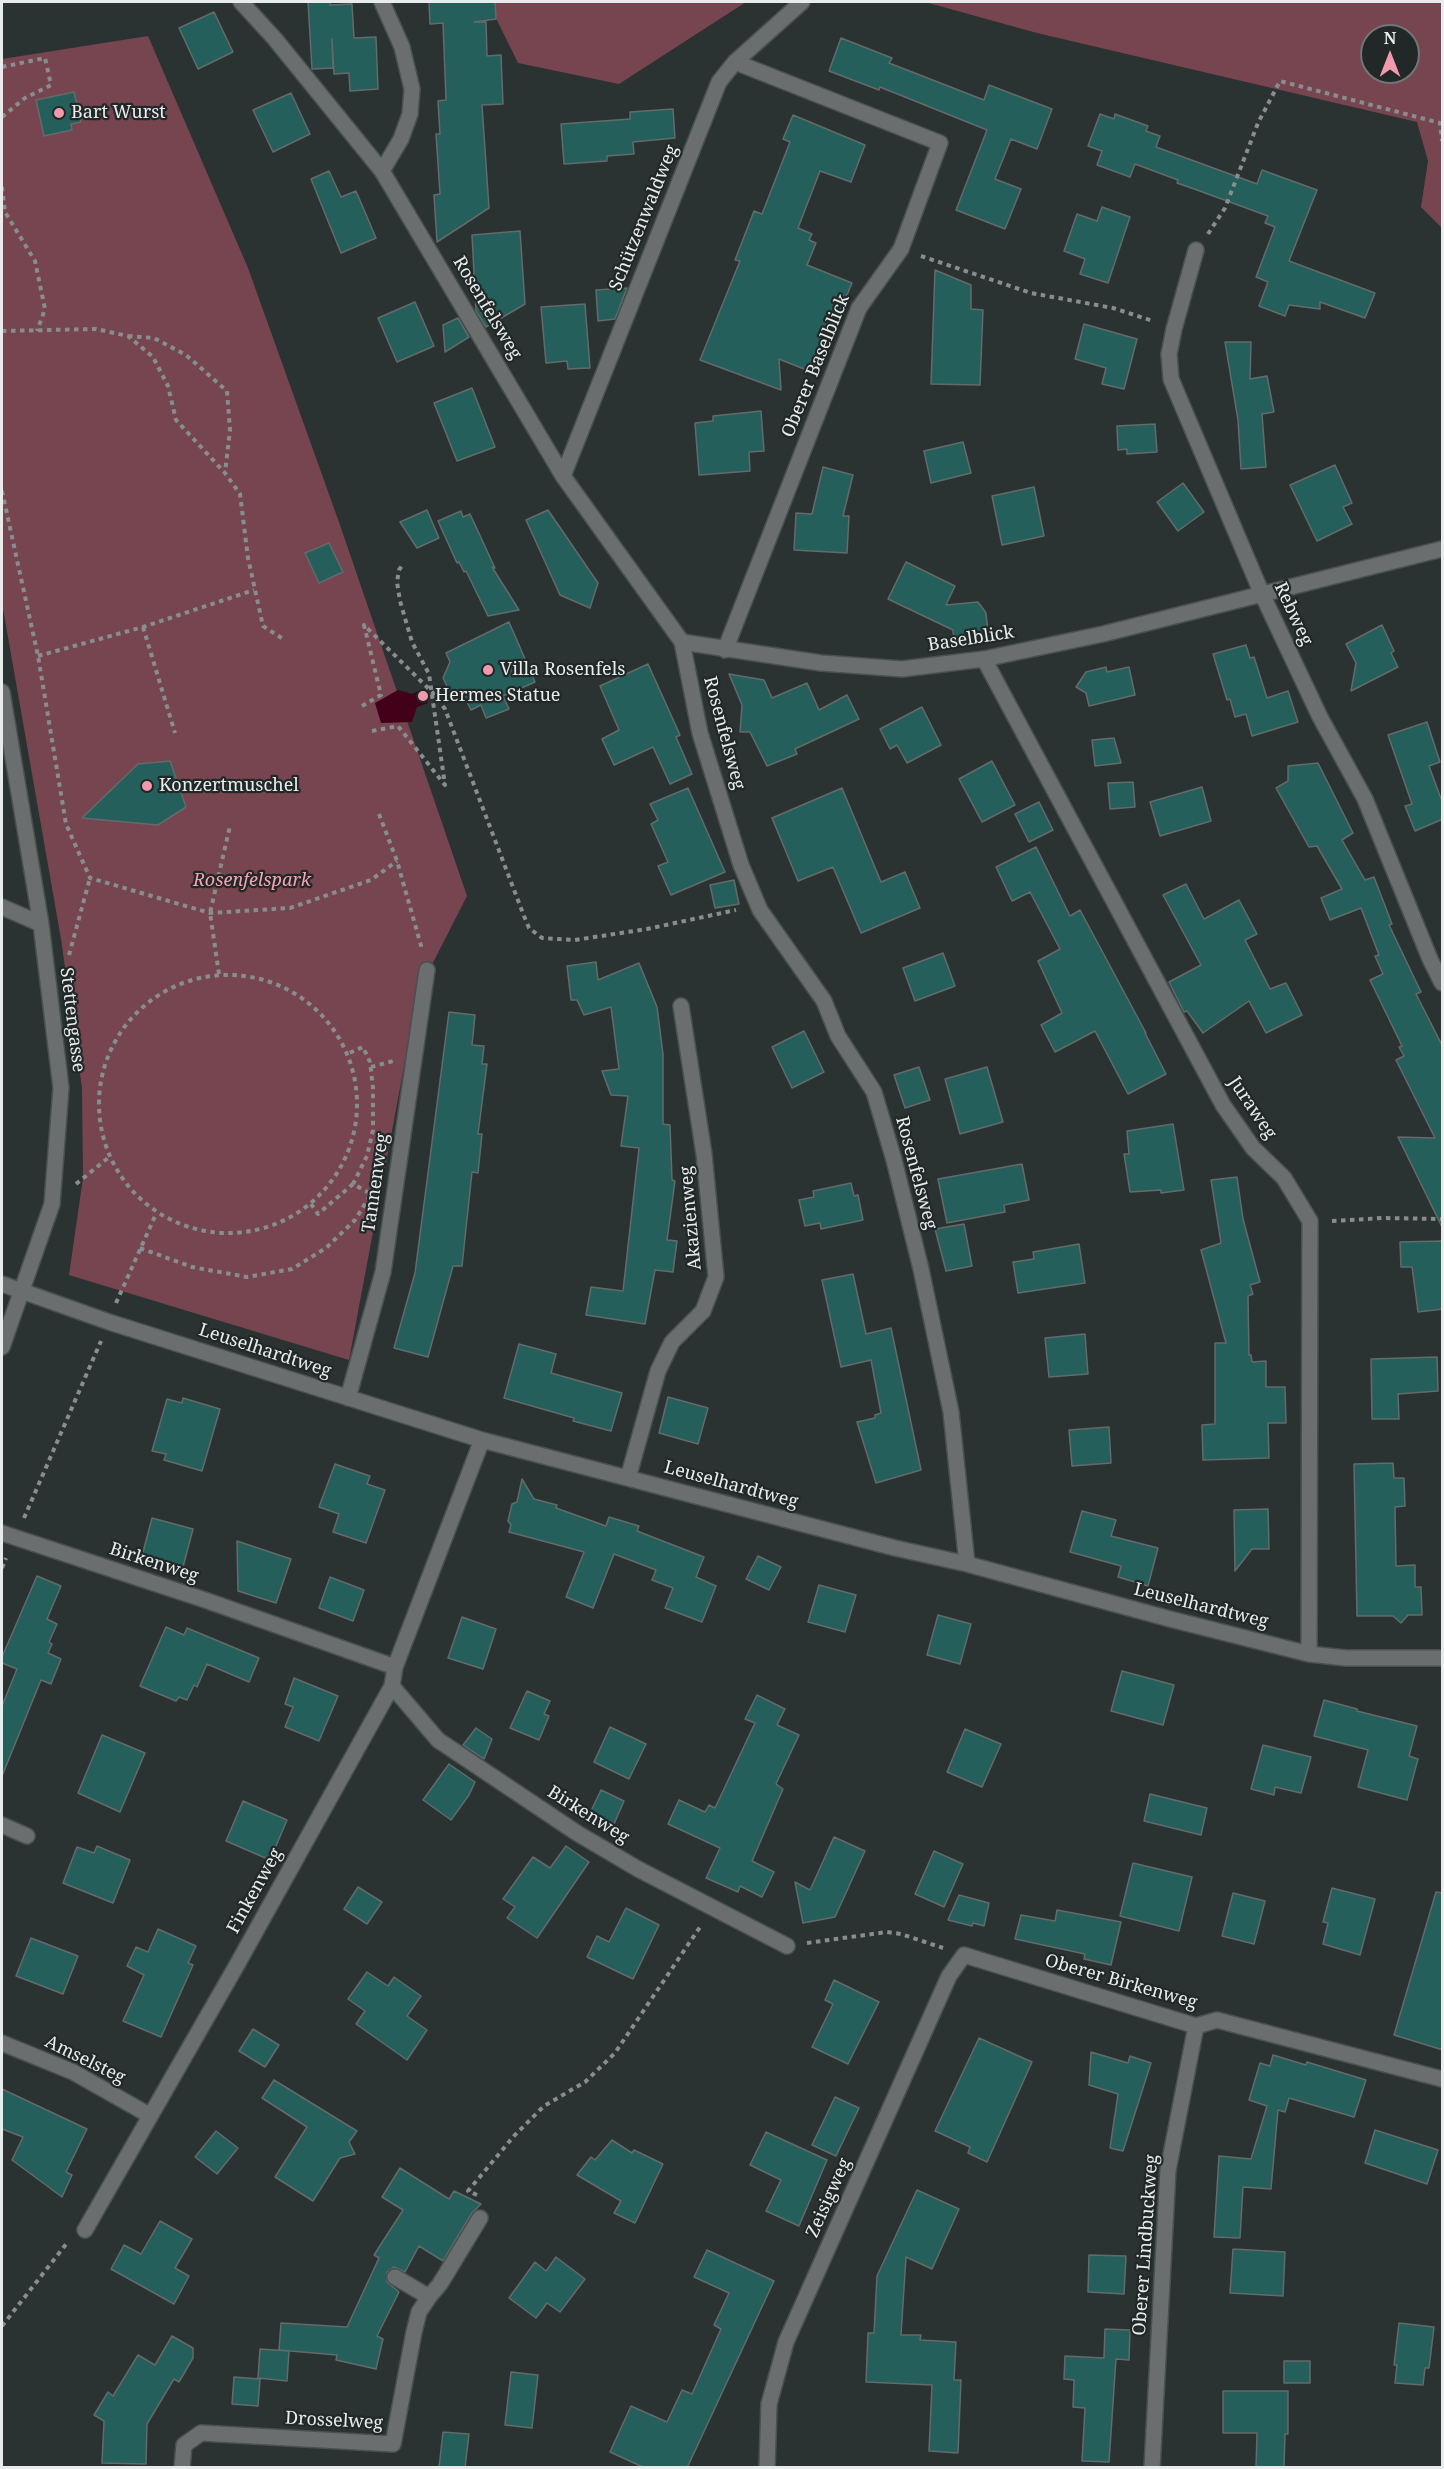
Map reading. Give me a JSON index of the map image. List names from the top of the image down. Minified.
{"streets":{"street":["Schützenwaldweg","Rosenfelsweg","Oberer Baselblick","Rebweg","Baselblick","Stettengasse","Juraweg","Tannenweg","Akazienweg","Leuselhardtweg","Birkenweg","Finkenweg","Oberer Birkenweg","Amselsteg","Zeisigweg","Oberer Lindbuckweg","Drosselweg"]},"crossings":[["Schützenwaldweg","Rosenfelsweg"],["Schützenwaldweg","Oberer Baselblick"],["Rosenfelsweg","Baselblick"],["Rosenfelsweg","Leuselhardtweg"],["Oberer Baselblick","Baselblick"],["Rebweg","Baselblick"],["Baselblick","Juraweg"],["Stettengasse","Leuselhardtweg"],["Juraweg","Leuselhardtweg"],["Tannenweg","Leuselhardtweg"],["Akazienweg","Leuselhardtweg"],["Leuselhardtweg","Finkenweg"],["Birkenweg","Finkenweg"],["Finkenweg","Amselsteg"],["Oberer Birkenweg","Zeisigweg"],["Oberer Birkenweg","Oberer Lindbuckweg"]],"parks":["Rosenfelspark"],"places":["Bart Wurst","Villa Rosenfels","Hermes Statue","Konzertmuschel"],"north":"top"}
